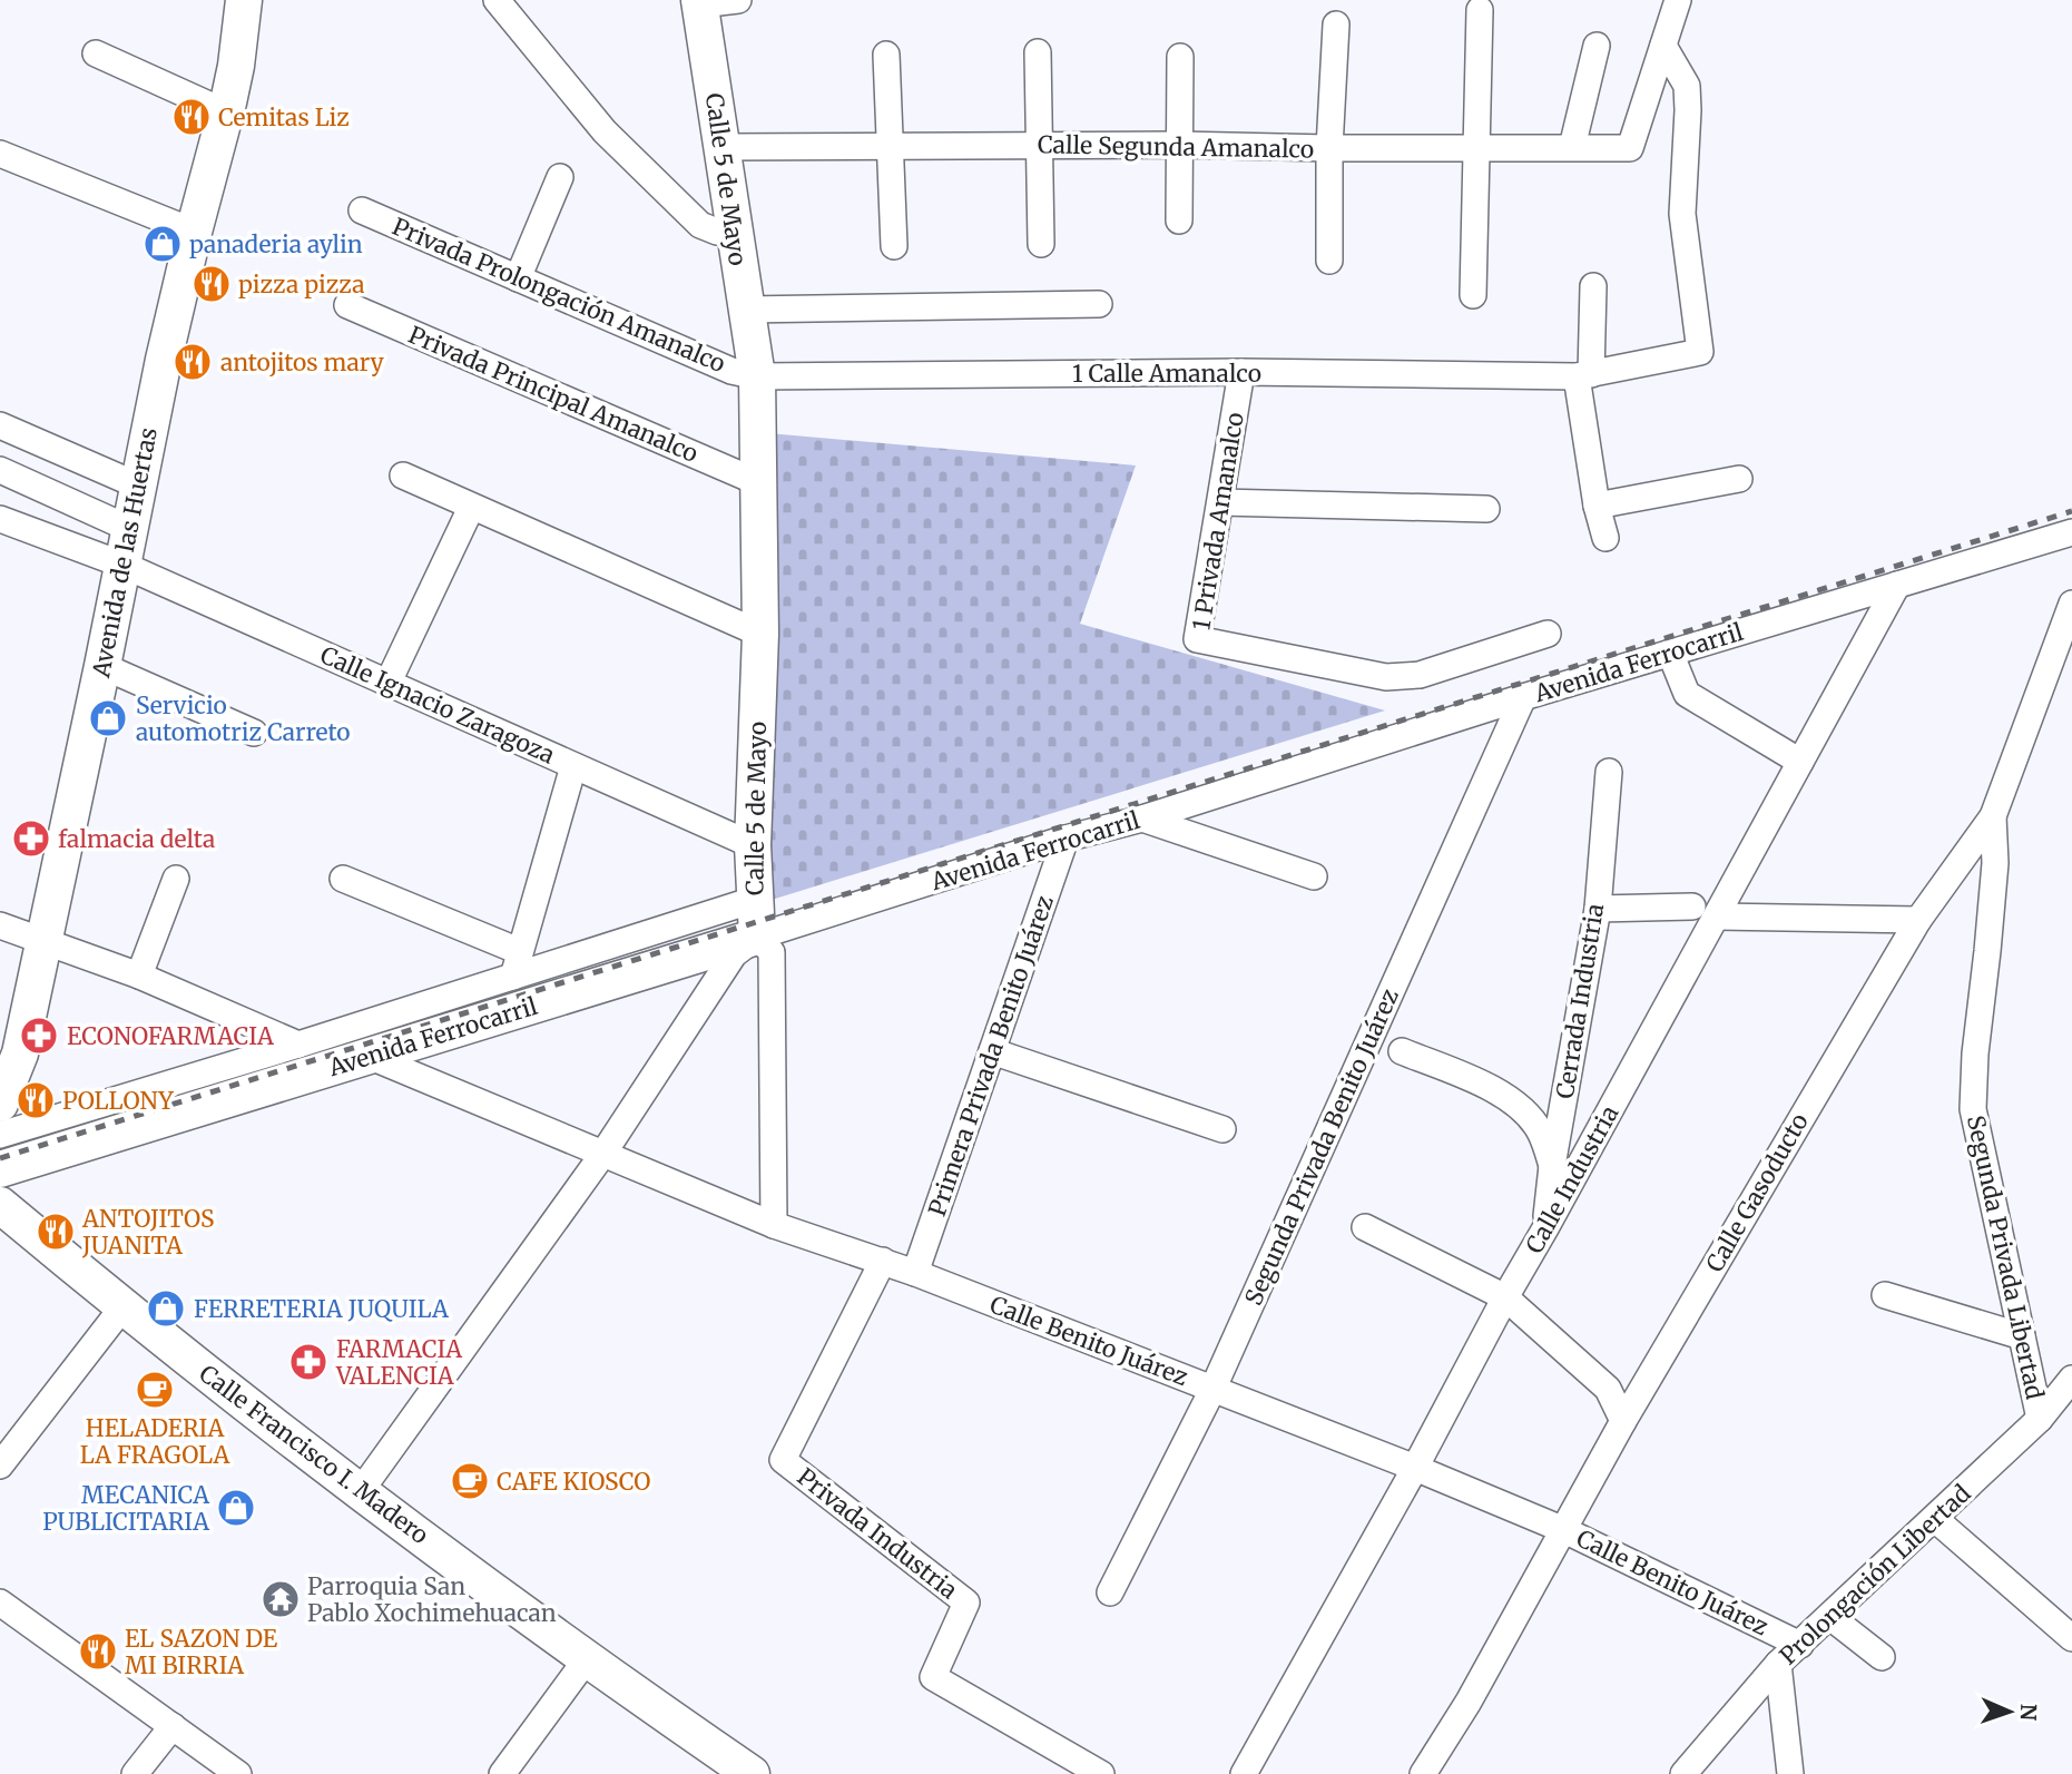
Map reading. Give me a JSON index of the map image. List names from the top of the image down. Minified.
{"streets":{"street":["Calle Segunda Amanalco","Calle 5 de Mayo","Privada Prolongación Amanalco","1 Calle Amanalco","Privada Principal Amanalco","1 Privada Amanalco","Avenida de las Huertas","Avenida Ferrocarril","Calle Ignacio Zaragoza","Cerrada Industria","Primera Privada Benito Juárez","Segunda Privada Benito Juárez","Calle Industria","Calle Gasoducto","Segunda Privada Libertad","Calle Benito Juárez","Calle Francisco I. Madero","Privada Industria","Prolongación Libertad"]},"crossings":[["Calle Segunda Amanalco","Calle 5 de Mayo"],["Calle Segunda Amanalco","1 Calle Amanalco"],["Calle 5 de Mayo","Privada Prolongación Amanalco"],["Calle 5 de Mayo","1 Calle Amanalco"],["Calle 5 de Mayo","Privada Principal Amanalco"],["Calle 5 de Mayo","Avenida Ferrocarril"],["Calle 5 de Mayo","Calle Ignacio Zaragoza"],["Privada Prolongación Amanalco","1 Calle Amanalco"],["1 Calle Amanalco","1 Privada Amanalco"],["Avenida de las Huertas","Calle Ignacio Zaragoza"],["Avenida Ferrocarril","Primera Privada Benito Juárez"],["Avenida Ferrocarril","Segunda Privada Benito Juárez"],["Avenida Ferrocarril","Calle Industria"],["Avenida Ferrocarril","Calle Benito Juárez"],["Cerrada Industria","Calle Industria"],["Primera Privada Benito Juárez","Calle Benito Juárez"],["Segunda Privada Benito Juárez","Calle Benito Juárez"],["Calle Industria","Calle Benito Juárez"],["Calle Gasoducto","Segunda Privada Libertad"],["Calle Gasoducto","Calle Benito Juárez"],["Segunda Privada Libertad","Prolongación Libertad"],["Calle Benito Juárez","Privada Industria"],["Calle Benito Juárez","Prolongación Libertad"]],"places":{"restaurant":["Cemitas Liz","pizza pizza","antojitos mary","POLLONY","ANTOJITOS JUANITA","EL SAZON DE MI BIRRIA"],"shop":["panaderia aylin","Servicio automotriz Carreto","FERRETERIA JUQUILA","MECANICA PUBLICITARIA"],"pharmacy":["falmacia delta","ECONOFARMACIA","FARMACIA VALENCIA"],"cafe":["HELADERIA LA FRAGOLA","CAFE KIOSCO"],"temple":["Parroquia San Pablo Xochimehuacan"]},"north":"right"}
